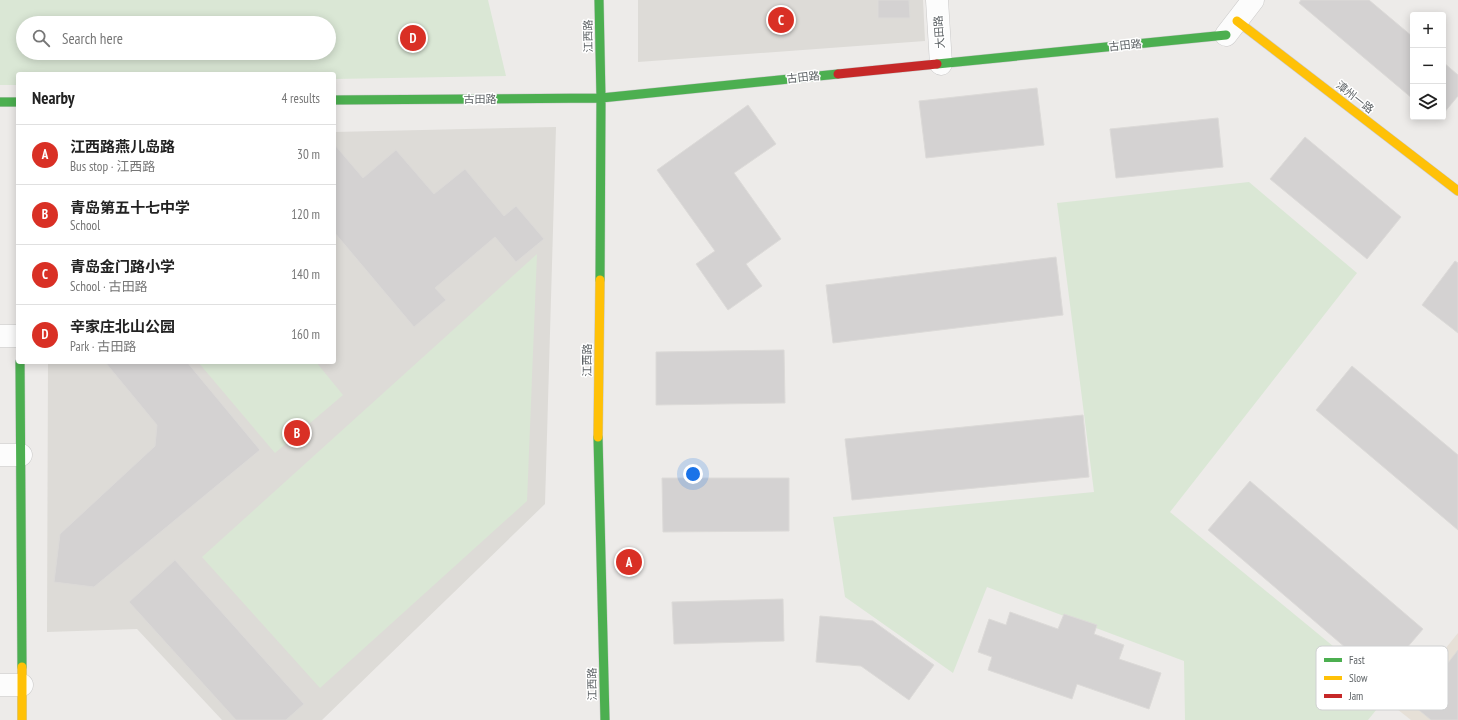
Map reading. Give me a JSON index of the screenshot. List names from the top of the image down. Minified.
{"streets":{"street":["大田路","江西路","古田路","漳州一路"]},"crossings":[["大田路","古田路"],["江西路","古田路"],["古田路","漳州一路"]],"legend":["Fast","Slow","Jam"],"page":{"pins":["C","D","B","A"],"map_buttons":["+","−"],"search":"Search here","heading":["Nearby","4 results"],"list":[{"mark":"A","name":"江西路燕儿岛路","note":"Bus stop · 江西路","value":"30 m"},{"mark":"B","name":"青岛第五十七中学","note":"School","value":"120 m"},{"mark":"C","name":"青岛金门路小学","note":"School · 古田路","value":"140 m"},{"mark":"D","name":"辛家庄北山公园","note":"Park · 古田路","value":"160 m"}]}}
